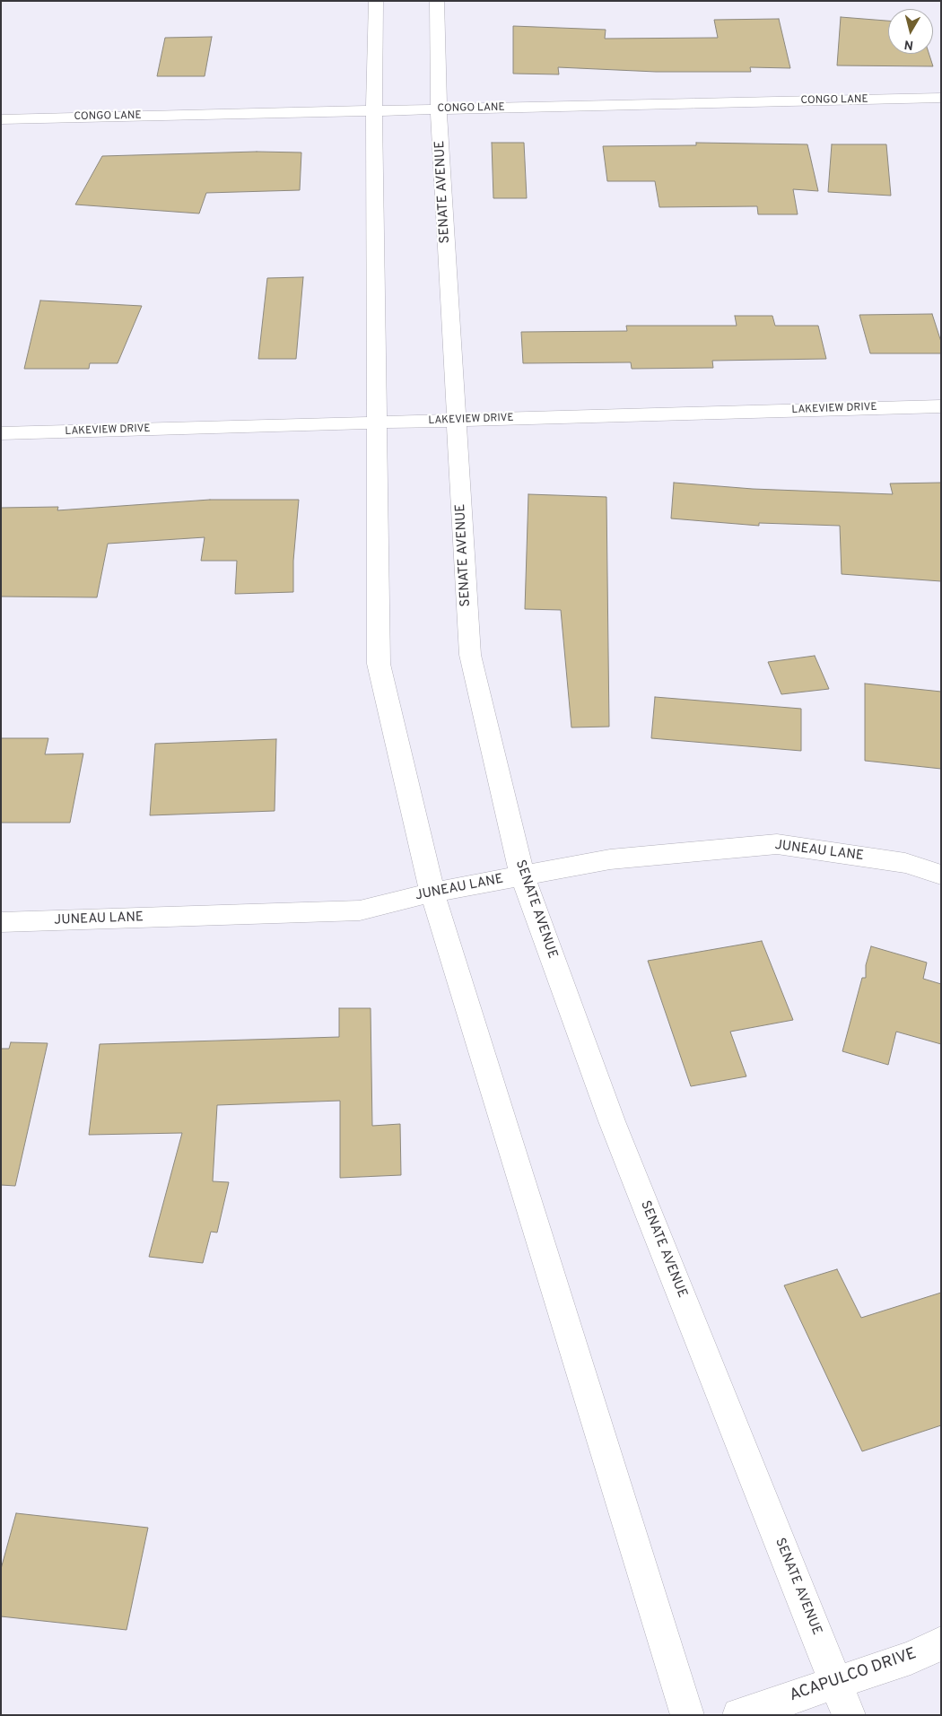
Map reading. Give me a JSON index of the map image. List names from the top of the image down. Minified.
{"streets":{"street":["CONGO LANE","SENATE AVENUE","LAKEVIEW DRIVE","JUNEAU LANE","ACAPULCO DRIVE"]},"crossings":[["CONGO LANE","SENATE AVENUE"],["SENATE AVENUE","LAKEVIEW DRIVE"],["SENATE AVENUE","JUNEAU LANE"],["SENATE AVENUE","ACAPULCO DRIVE"]],"north":"bottom"}
